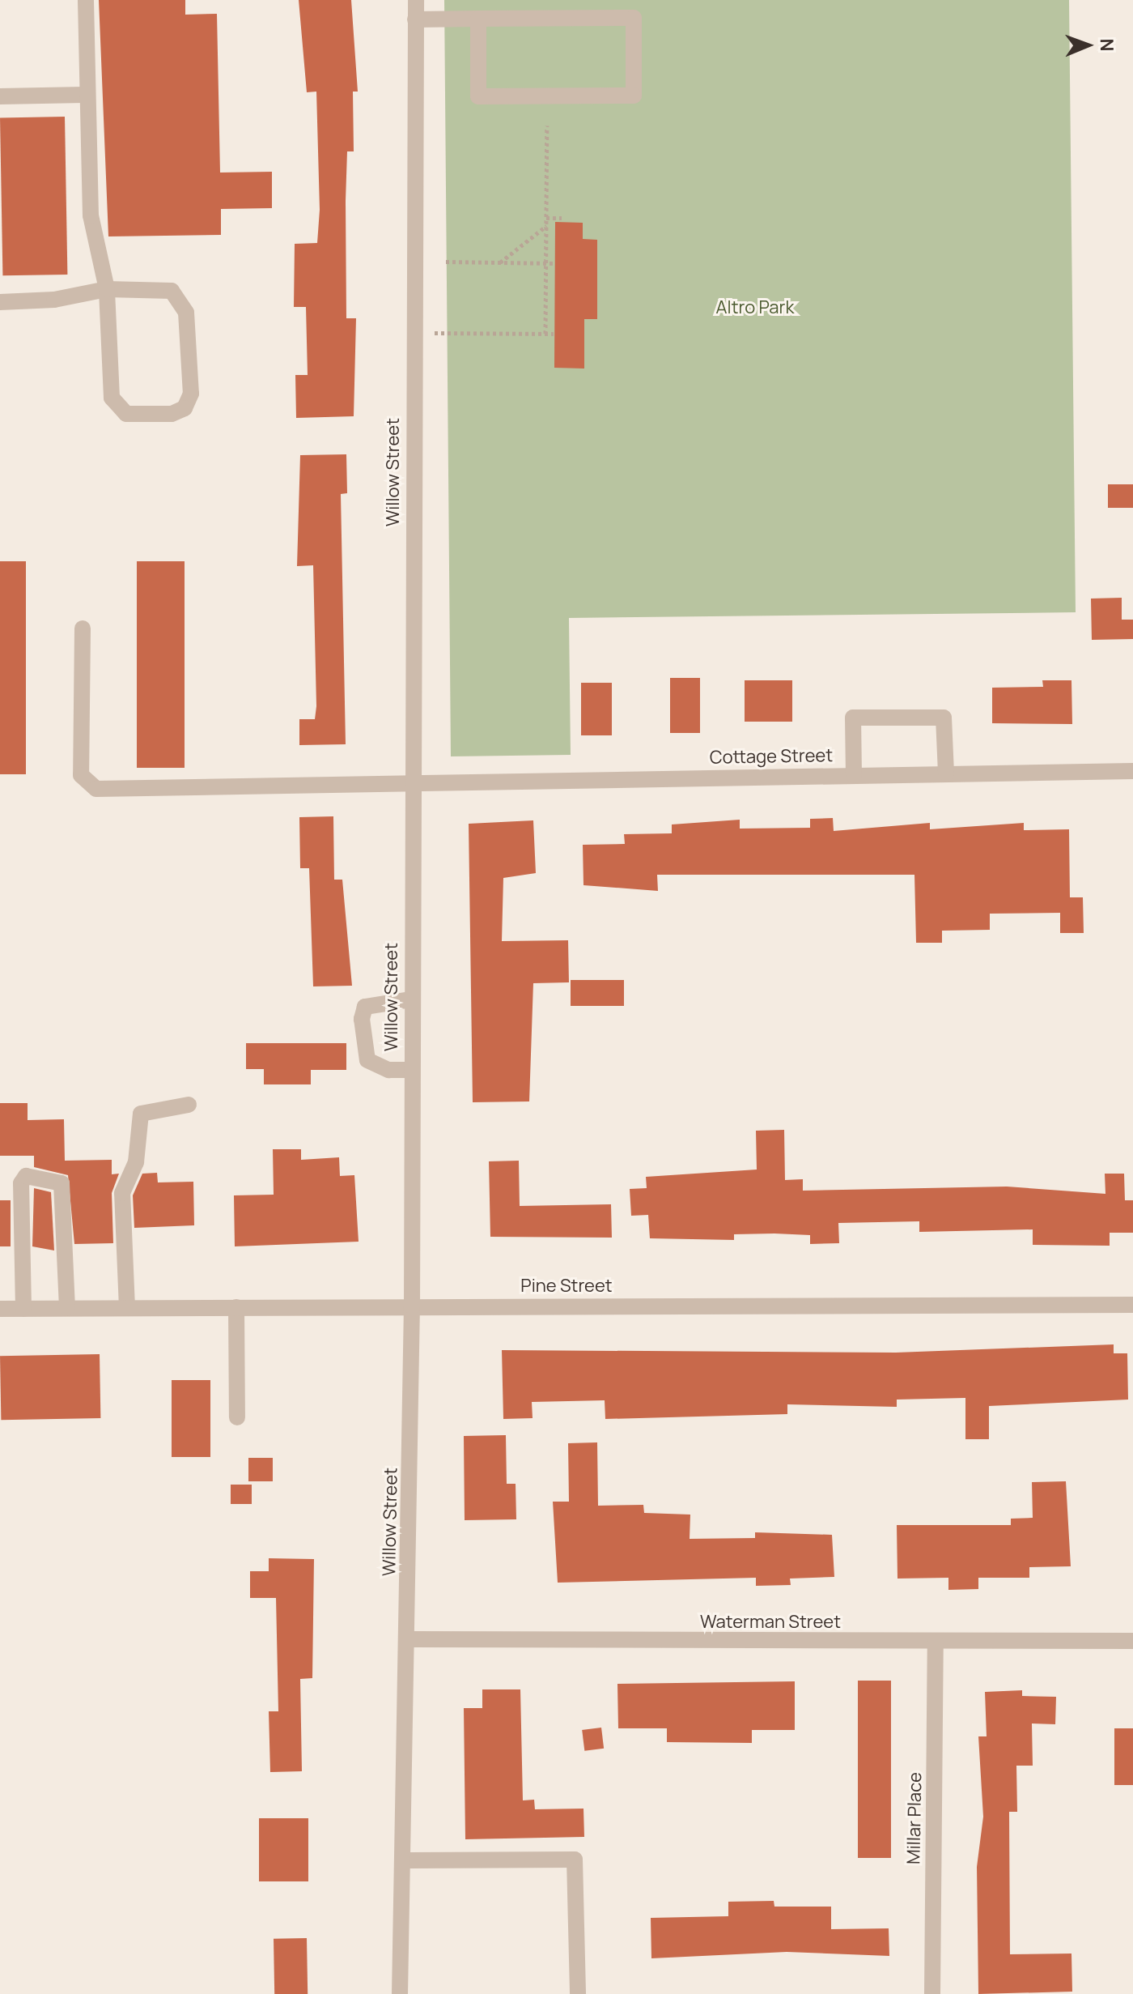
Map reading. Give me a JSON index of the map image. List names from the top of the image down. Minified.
{"streets":{"street":["Willow Street","Cottage Street","Pine Street","Waterman Street","Millar Place"]},"crossings":[["Willow Street","Cottage Street"],["Willow Street","Pine Street"],["Willow Street","Waterman Street"],["Waterman Street","Millar Place"]],"parks":["Altro Park"],"north":"right"}
